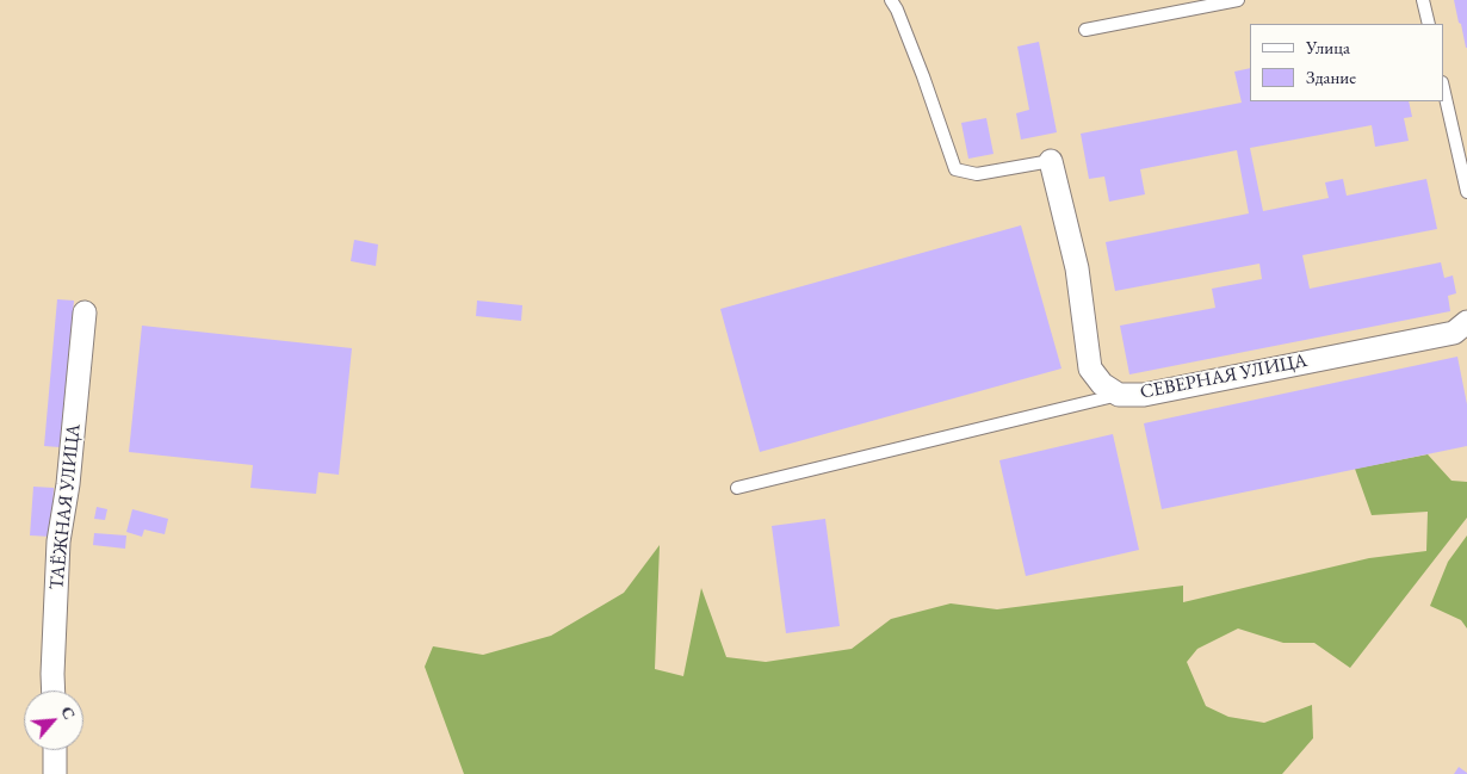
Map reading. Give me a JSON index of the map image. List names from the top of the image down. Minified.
{"streets":{"street":["СЕВЕРНАЯ УЛИЦА","ТАЁЖНАЯ УЛИЦА"]},"legend":["Улица","Здание"],"north":"top right"}
